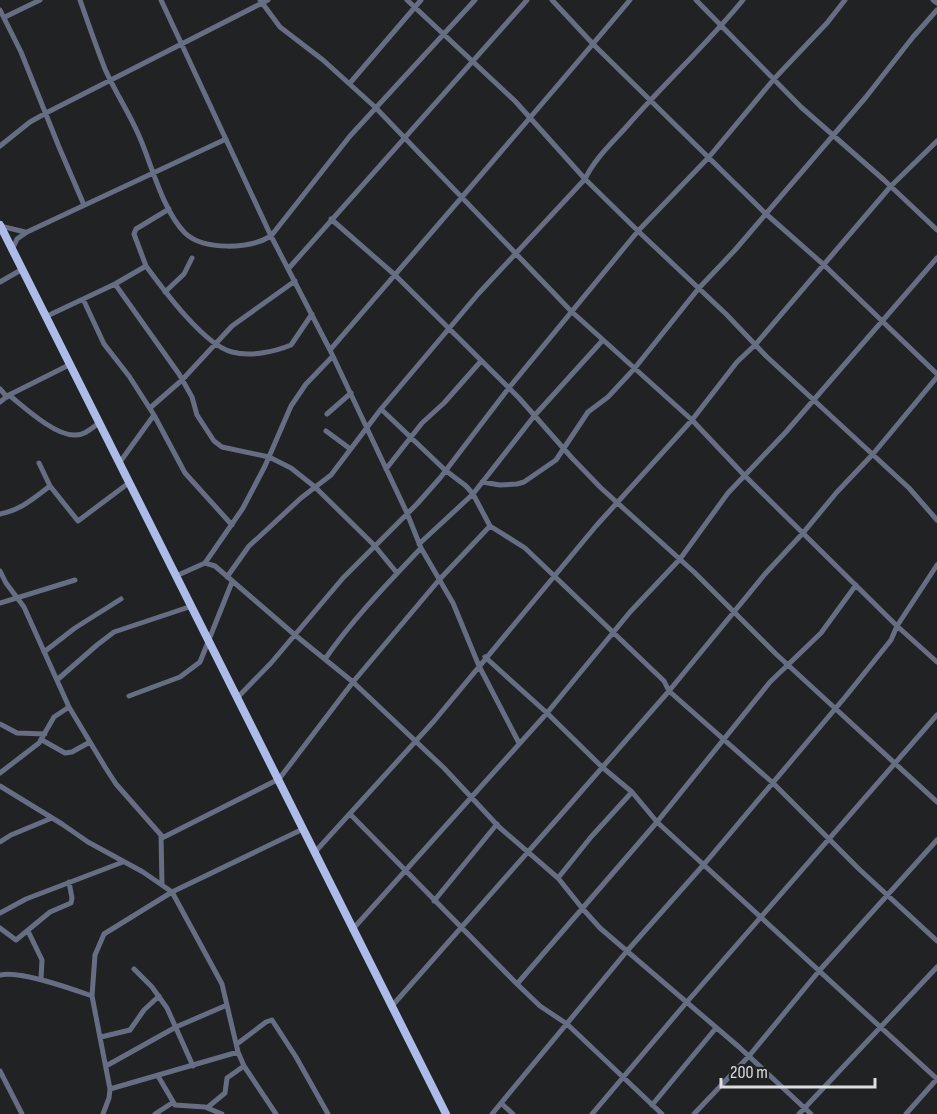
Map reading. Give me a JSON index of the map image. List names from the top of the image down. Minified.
{"scale_bar":"200 m"}
